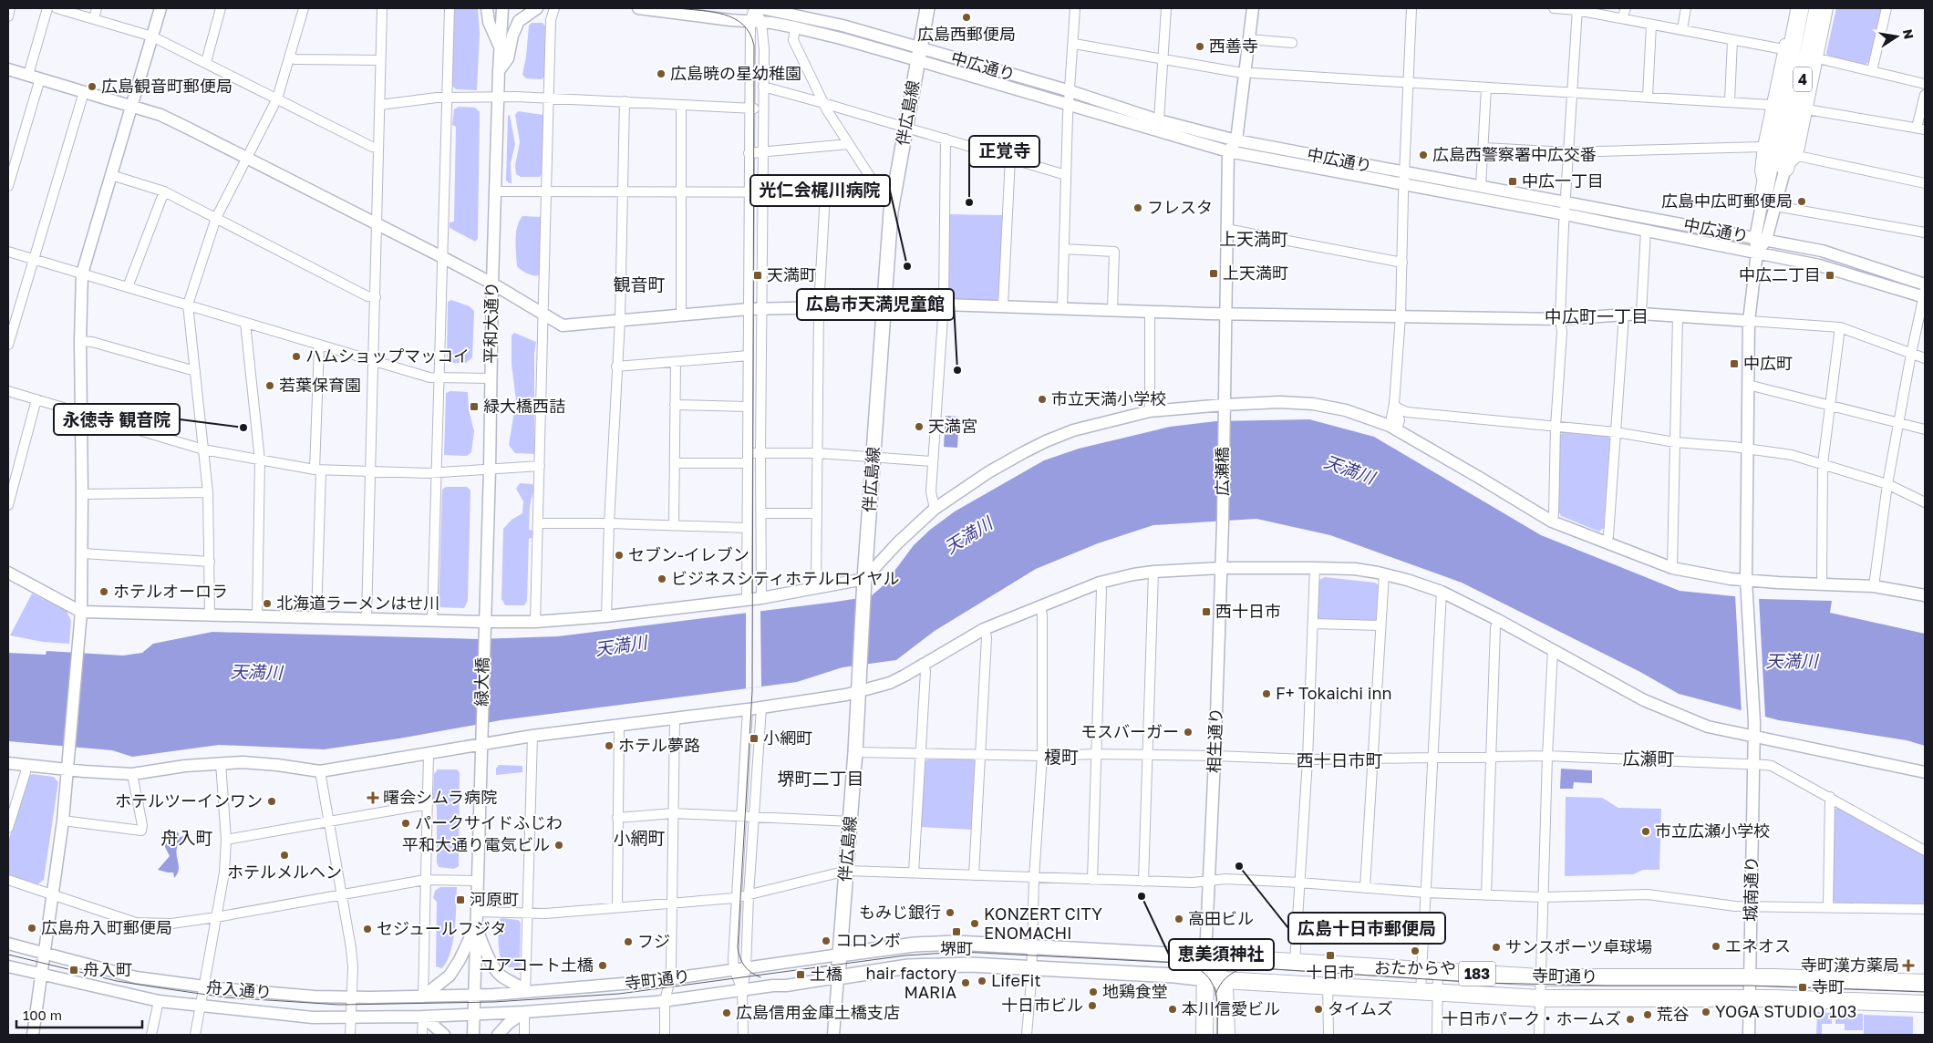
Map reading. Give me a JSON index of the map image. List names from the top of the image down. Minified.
{"streets":{"highway":["4","相生通り","183","寺町通り"],"main road":["伴広島線"],"street":["中広通り","平和大通り","広瀬橋","緑大橋","城南通り","舟入通り"]},"crossings":[["中広通り","伴広島線"],["中広通り","城南通り"],["伴広島線","寺町通り"],["平和大通り","緑大橋"],["広瀬橋","相生通り"],["相生通り","寺町通り"],["城南通り","寺町通り"],["寺町通り","舟入通り"]],"districts":["上天満町","観音町","中広町一丁目","榎町","広瀬町","西十日市町","堺町二丁目","舟入町","小網町"],"water":["天満川"],"places":{"other":["広島西郵便局","西善寺","広島暁の星幼稚園","広島観音町郵便局","広島西警察署中広交番","広島中広町郵便局","正覚寺","フレスタ","光仁会梶川病院","ハムショップマッコイ","広島市天満児童館","若葉保育園","市立天満小学校","天満宮","永徳寺 観音院","セブン-イレブン","ビジネスシティホテルロイヤル","ホテルオーロラ","北海道ラーメンはせ川","F+ Tokaichi inn","モスバーガー","ホテル夢路","ホテルツーインワン","パークサイドふじわ","市立広瀬小学校","平和大通り電気ビル","ホテルメルヘン","広島十日市郵便局","恵美須神社","もみじ銀行","高田ビル","KONZERT CITY ENOMACHI","広島舟入町郵便局","セジュールフジタ","コロンボ","フジ","エネオス","サンスポーツ卓球場","おたからや","ユアコート土橋","LifeFit","hair factory MARIA","地鶏食堂","十日市ビル","本川信愛ビル","タイムズ","YOGA STUDIO 103","広島信用金庫土橋支店","荒谷","十日市パーク・ホームズ"],"transit":["中広一丁目","上天満町","天満町","中広二丁目","中広町","緑大橋西詰","西十日市","小網町","河原町","堺町","十日市","舟入町","土橋","寺町"],"health":["曙会シムラ病院","寺町漢方薬局"]},"scale_bar":"100 m","north":"right"}
